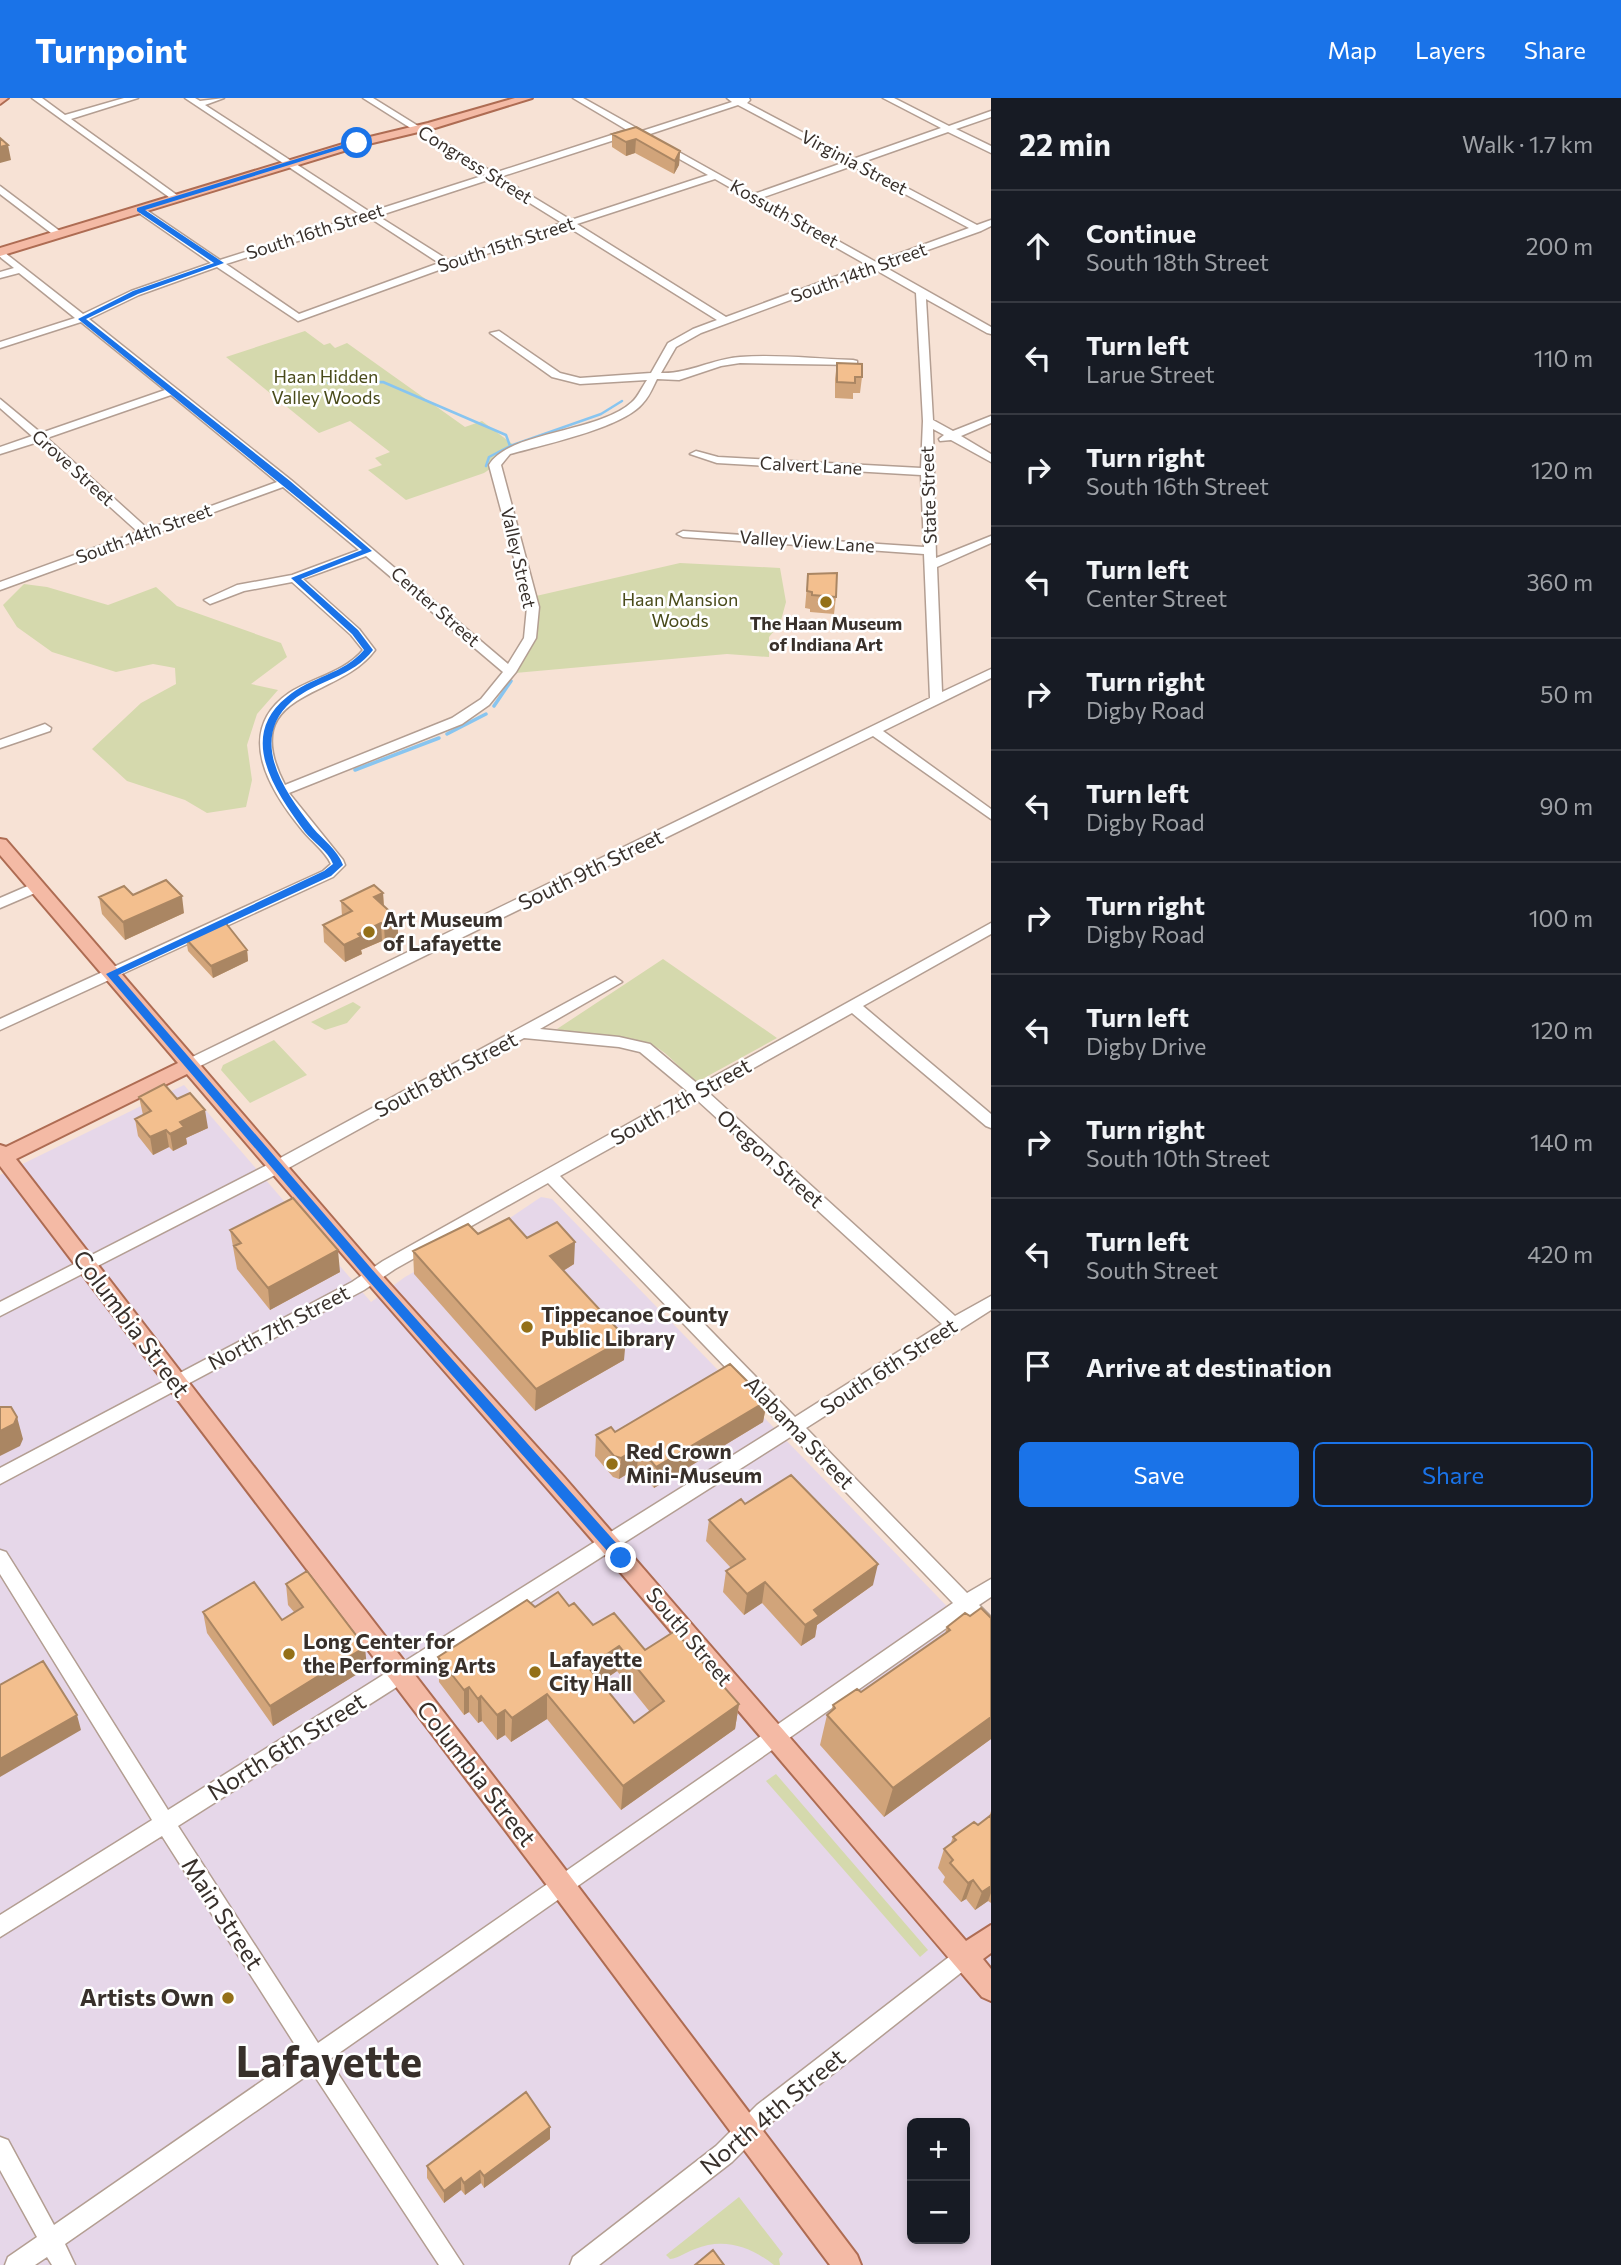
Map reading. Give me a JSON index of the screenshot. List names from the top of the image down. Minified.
{"streets":{"main road":["Columbia Street","South Street"],"street":["Virginia Street","Congress Street","Kossuth Street","South 16th Street","South 15th Street","South 14th Street","Calvert Lane","Grove Street","State Street","Valley View Lane","Valley Street","Center Street","South 9th Street","South 8th Street","South 7th Street","Oregon Street","North 7th Street","South 6th Street","Alabama Street","North 6th Street","Main Street","North 4th Street"]},"crossings":[["Virginia Street","South 16th Street"],["Virginia Street","South 14th Street"],["Congress Street","South 16th Street"],["Congress Street","South 15th Street"],["Congress Street","South 14th Street"],["Congress Street","Valley Street"],["Kossuth Street","South 16th Street"],["Kossuth Street","South 15th Street"],["Kossuth Street","South 14th Street"],["Kossuth Street","State Street"],["South 16th Street","South 15th Street"],["South 16th Street","Center Street"],["South 14th Street","Grove Street"],["South 14th Street","Valley Street"],["South 14th Street","Center Street"],["Calvert Lane","State Street"],["State Street","Valley View Lane"],["State Street","South 9th Street"],["Valley Street","Center Street"],["South 9th Street","South Street"],["South 8th Street","Oregon Street"],["South 8th Street","Columbia Street"],["South 8th Street","South Street"],["South 7th Street","Oregon Street"],["South 7th Street","North 7th Street"],["South 7th Street","Alabama Street"],["South 7th Street","South Street"],["Oregon Street","South 6th Street"],["Columbia Street","North 7th Street"],["Columbia Street","North 6th Street"],["Columbia Street","North 4th Street"],["North 7th Street","South Street"],["South 6th Street","Alabama Street"],["South 6th Street","South Street"],["South 6th Street","North 6th Street"],["South Street","North 6th Street"],["South Street","North 4th Street"],["North 6th Street","Main Street"]],"districts":["Lafayette"],"parks":["Haan Hidden Valley Woods","Haan Mansion Woods"],"places":["The Haan Museum of Indiana Art","Art Museum of Lafayette","Tippecanoe County Public Library","Red Crown Mini-Museum","Long Center for the Performing Arts","Lafayette City Hall","Artists Own"],"page":{"header":"Turnpoint","nav":["Map","Layers","Share"],"heading":["22 min","Walk · 1.7 km"],"list":[["Continue","South 18th Street","200 m"],["Turn left","Larue Street","110 m"],["Turn right","South 16th Street","120 m"],["Turn left","Center Street","360 m"],["Turn right","Digby Road","50 m"],["Turn left","Digby Road","90 m"],["Turn right","Digby Road","100 m"],["Turn left","Digby Drive","120 m"],["Turn right","South 10th Street","140 m"],["Turn left","South Street","420 m"],"Arrive at destination"],"buttons":["Save","Share"],"map_buttons":["+","−"]}}
